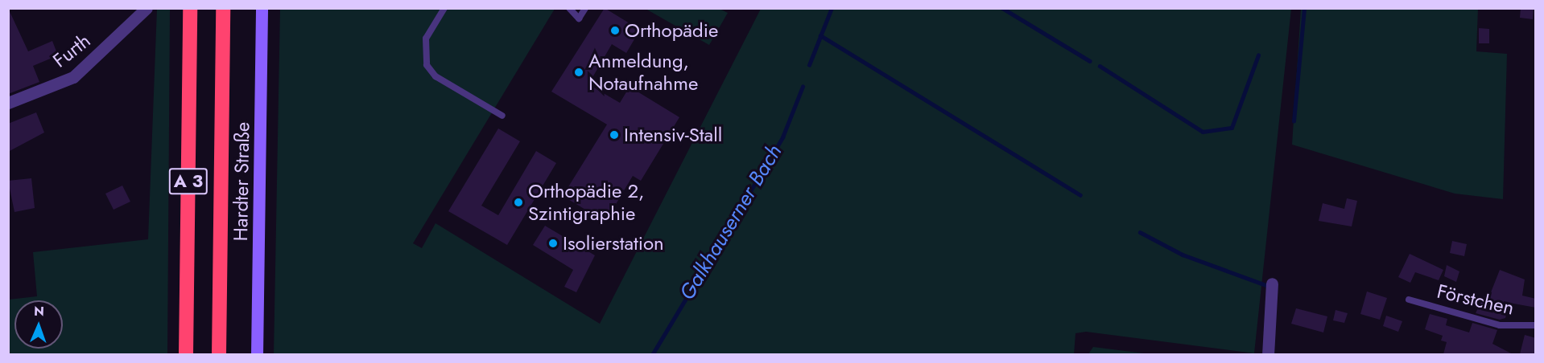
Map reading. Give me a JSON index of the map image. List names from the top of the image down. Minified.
{"streets":{"highway":["A 3"],"main road":["Hardter Straße"],"street":["Furth"],"lane":["Förstchen"]},"water":["Galkhauserner Bach"],"places":["Orthopädie","Anmeldung, Notaufnahme","Intensiv-Stall","Orthopädie 2, Szintigraphie","Isolierstation"],"north":"top"}
